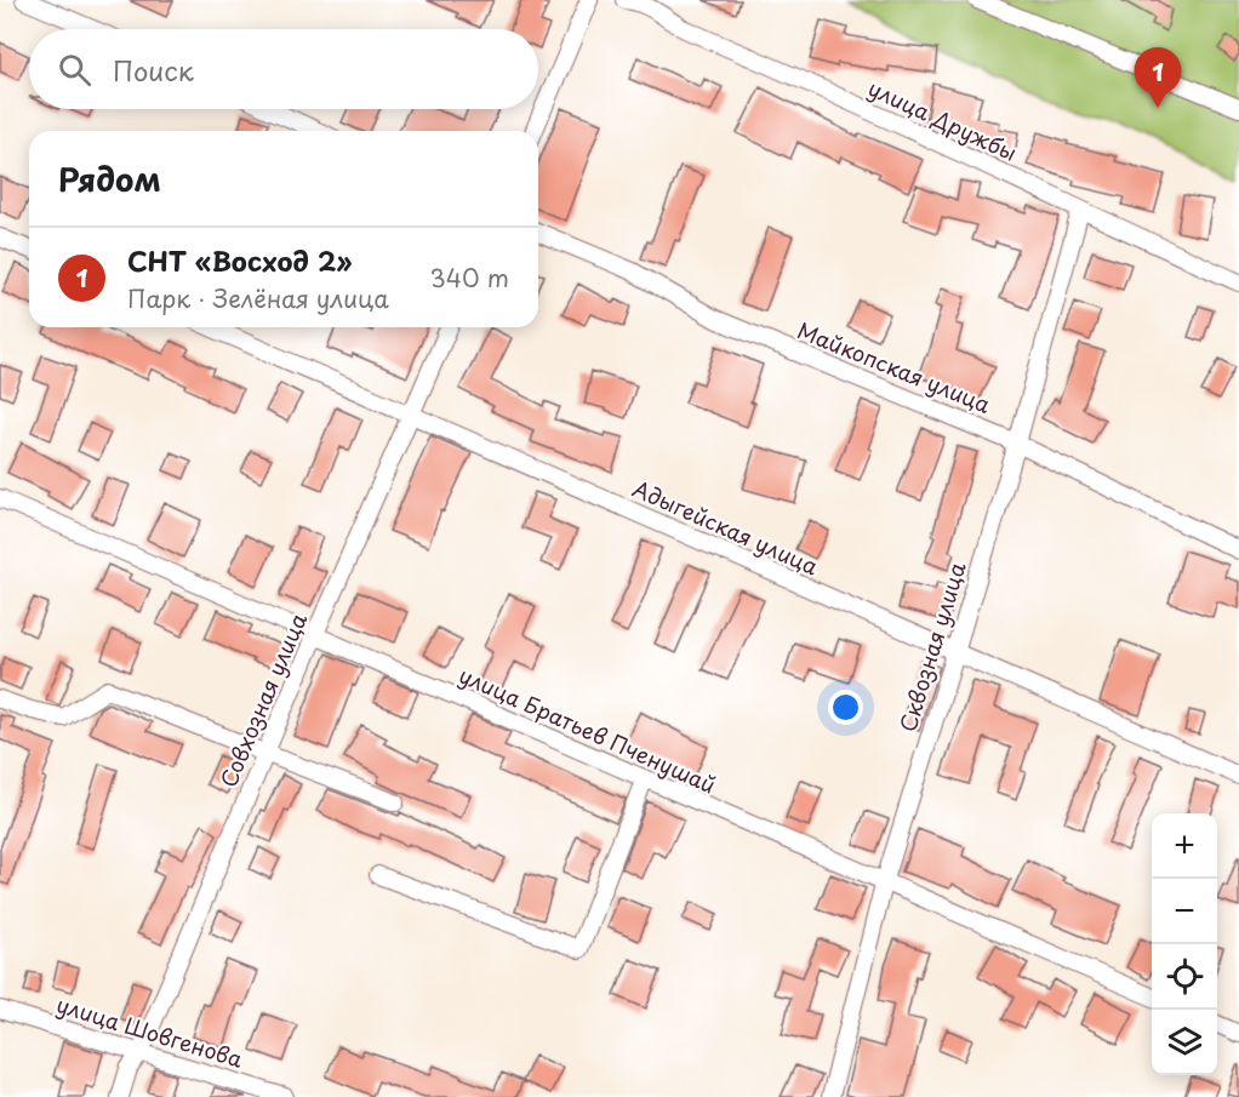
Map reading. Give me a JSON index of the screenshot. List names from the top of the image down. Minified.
{"streets":{"street":["улица Дружбы","Майкопская улица","Адыгейская улица","Сквозная улица","Совхозная улица","улица Братьев Пченушай","улица Шовгенова"]},"crossings":[["улица Дружбы","Сквозная улица"],["Майкопская улица","Сквозная улица"],["Адыгейская улица","Сквозная улица"],["Адыгейская улица","Совхозная улица"],["Сквозная улица","улица Братьев Пченушай"],["Совхозная улица","улица Братьев Пченушай"],["Совхозная улица","улица Шовгенова"]],"page":{"search":"Поиск","pins":"1","heading":"Рядом","list":[{"mark":"1","name":"СНТ «Восход 2»","note":"Парк · Зелёная улица","value":"340 m"}],"map_buttons":["+","−"]}}
